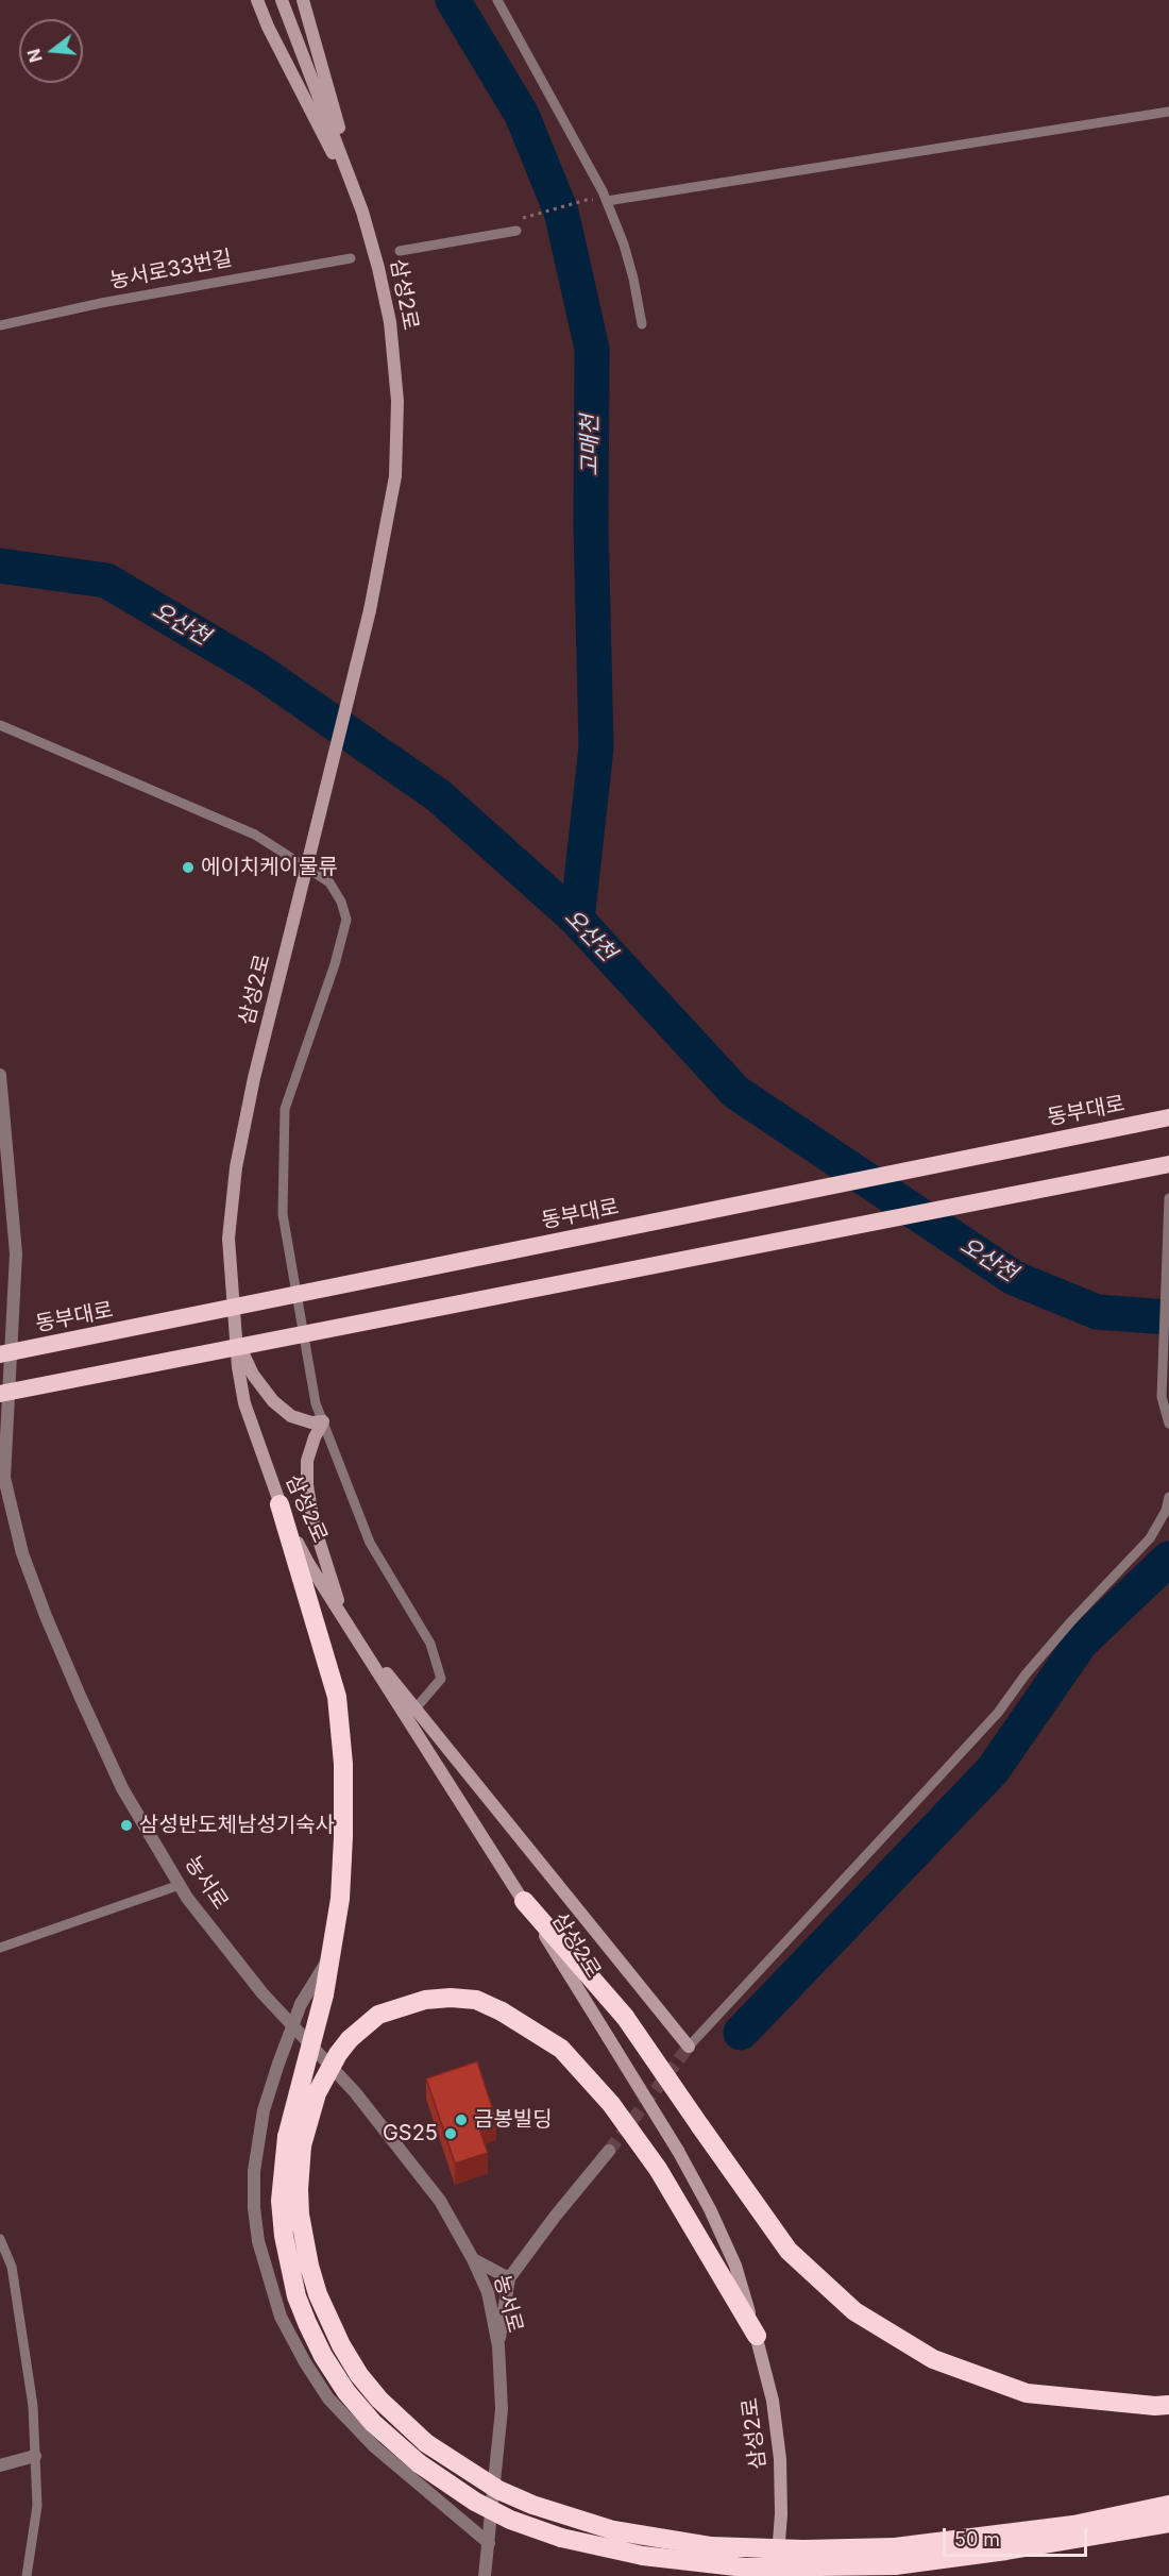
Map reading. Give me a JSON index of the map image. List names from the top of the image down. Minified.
{"streets":{"highway":["동부대로"],"main road":["삼성2로"],"street":["농서로"],"lane":["농서로33번길"]},"water":["고매천","오산천"],"places":["에이치케이물류","삼성반도체남성기숙사","금봉빌딩","GS25"],"scale_bar":"50 m","north":"left"}
